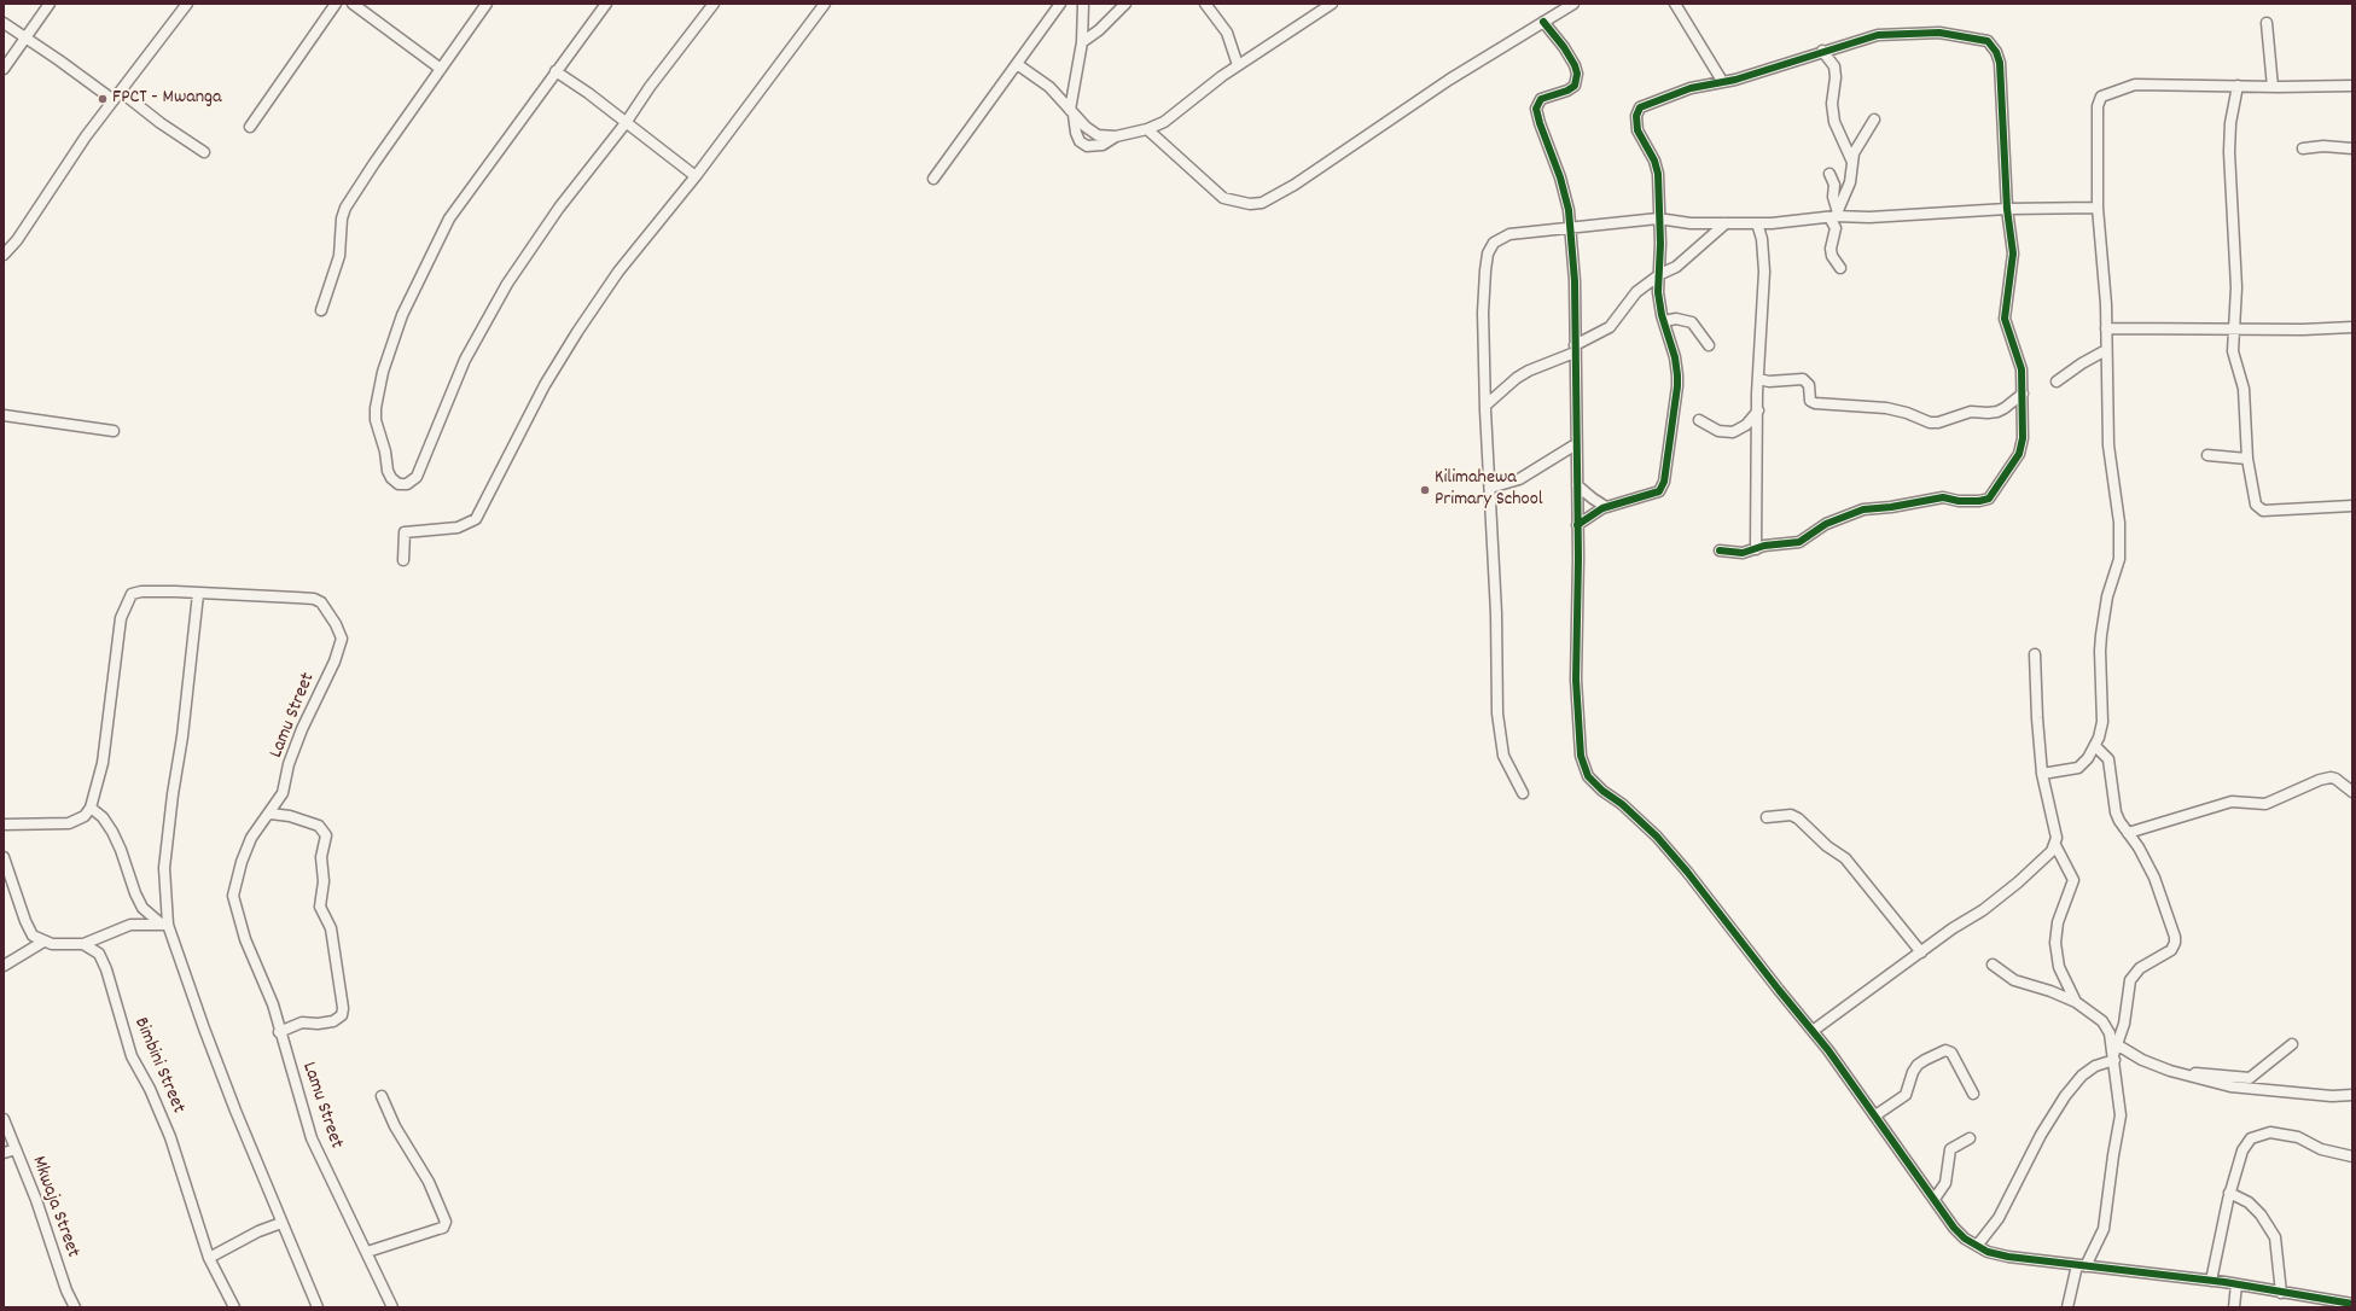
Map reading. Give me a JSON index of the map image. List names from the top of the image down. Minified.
{"streets":{"street":["Lamu Street","Bimbini Street","Mkwaja Street"]},"places":["FPCT - Mwanga","Kilimahewa Primary School"]}
